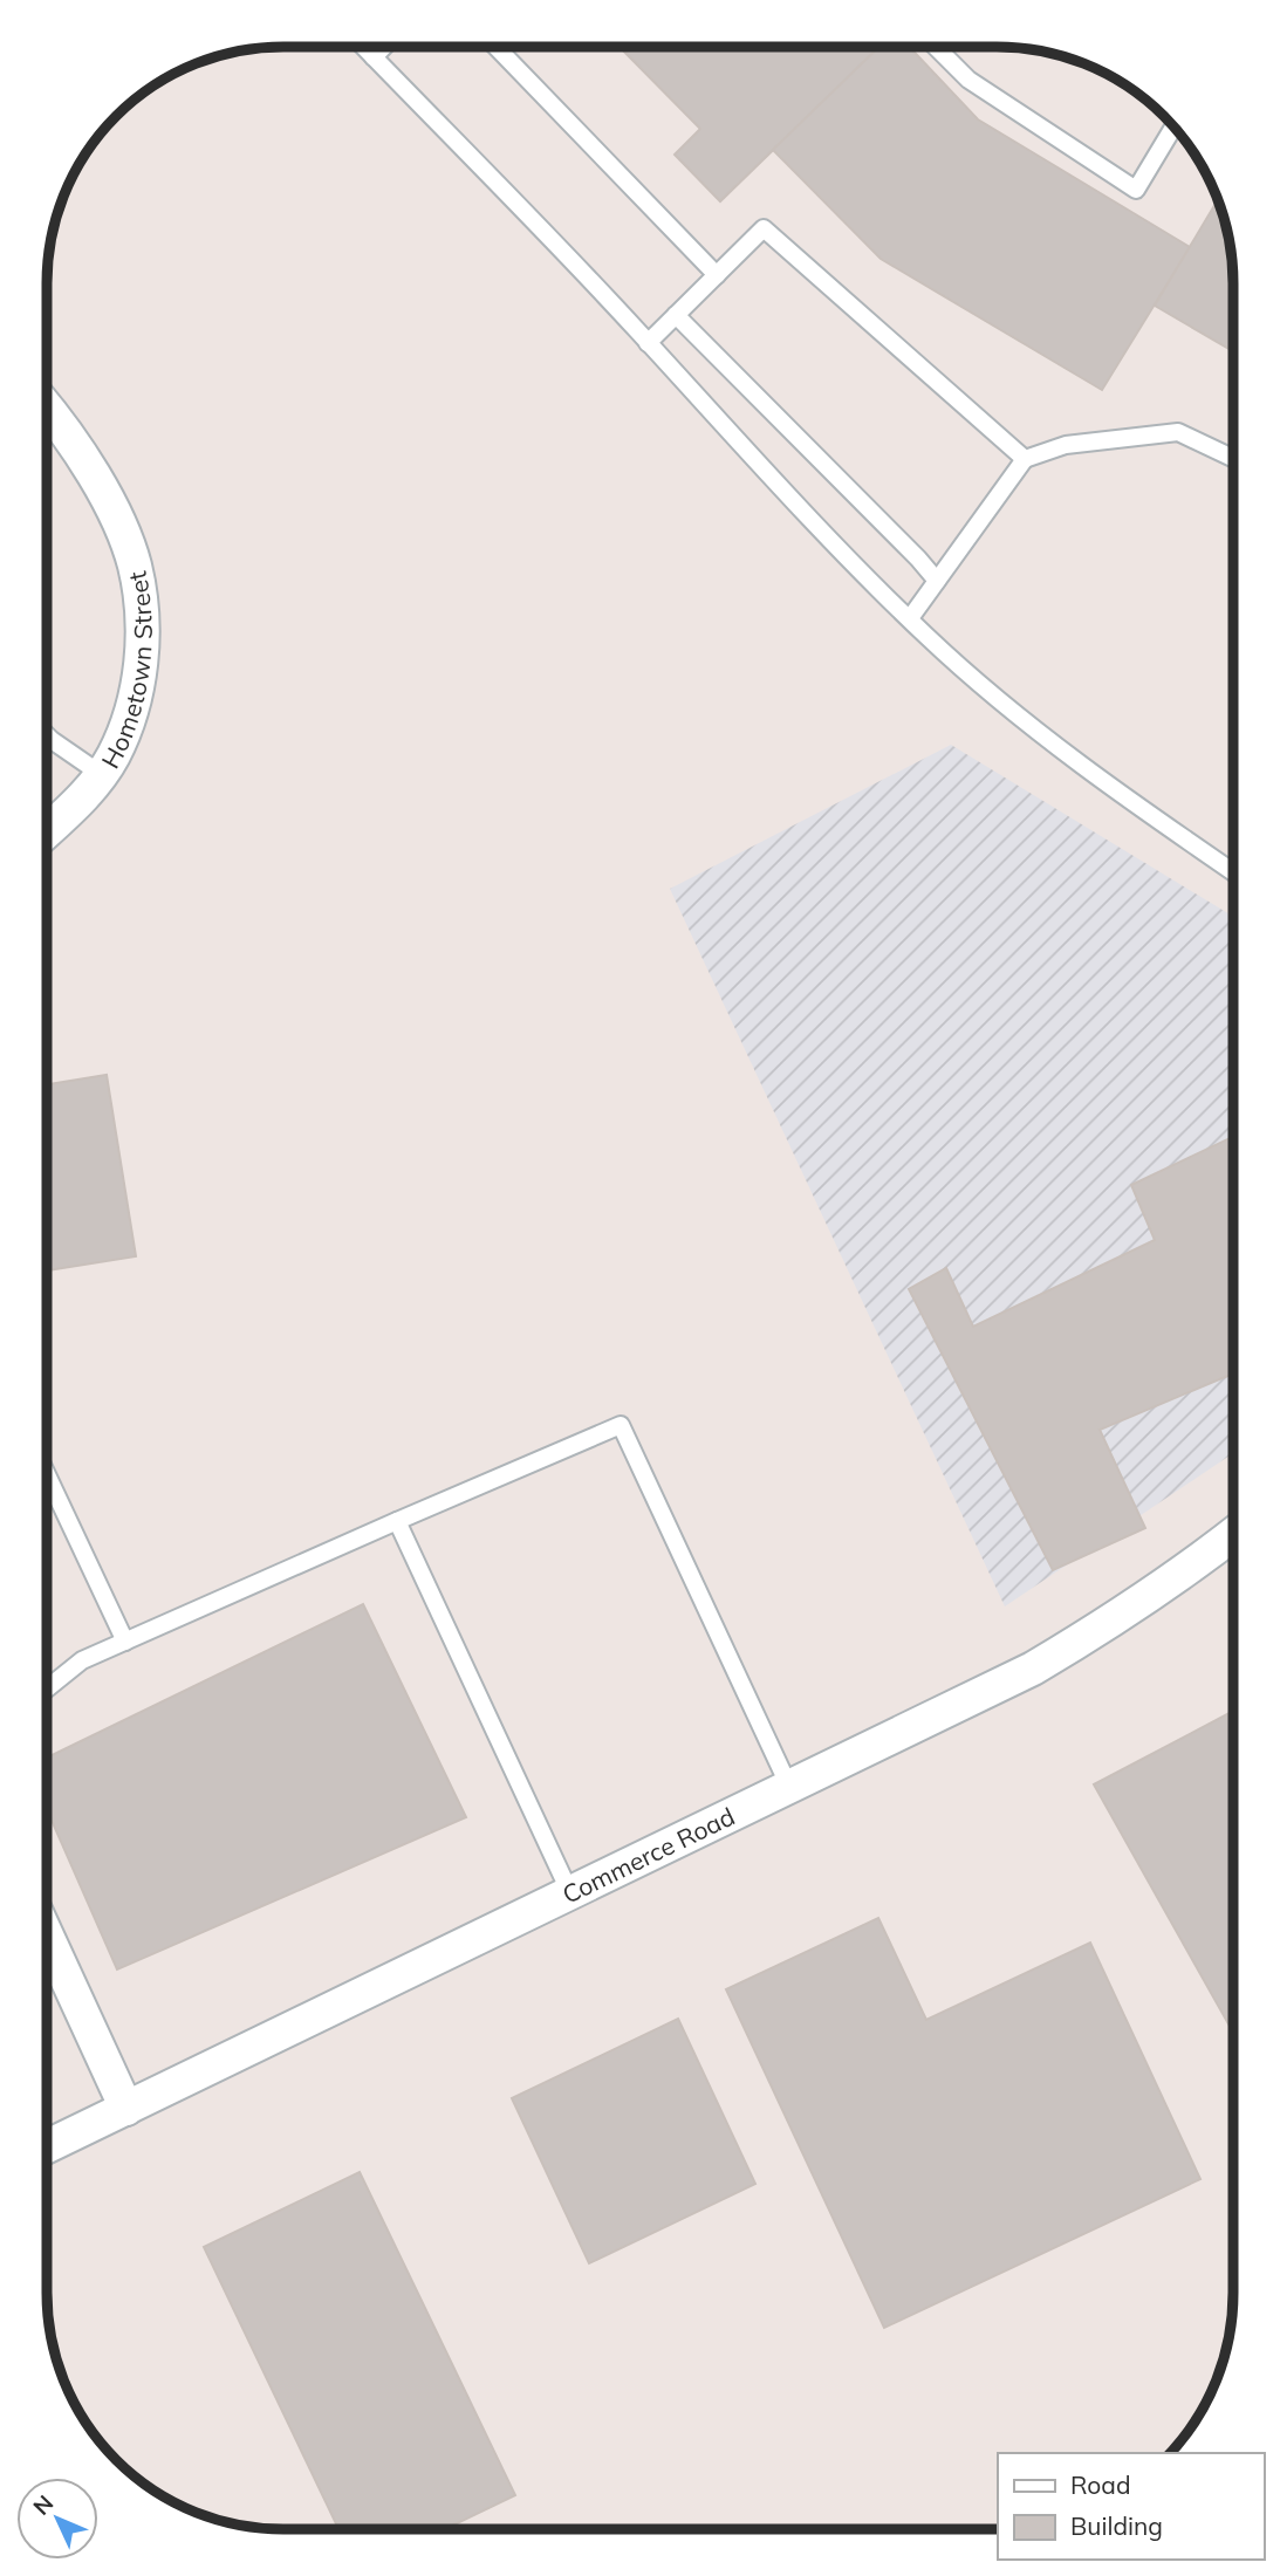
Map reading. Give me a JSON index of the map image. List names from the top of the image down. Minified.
{"streets":{"street":["Hometown Street","Commerce Road"]},"legend":["Road","Building"],"north":"top left"}
